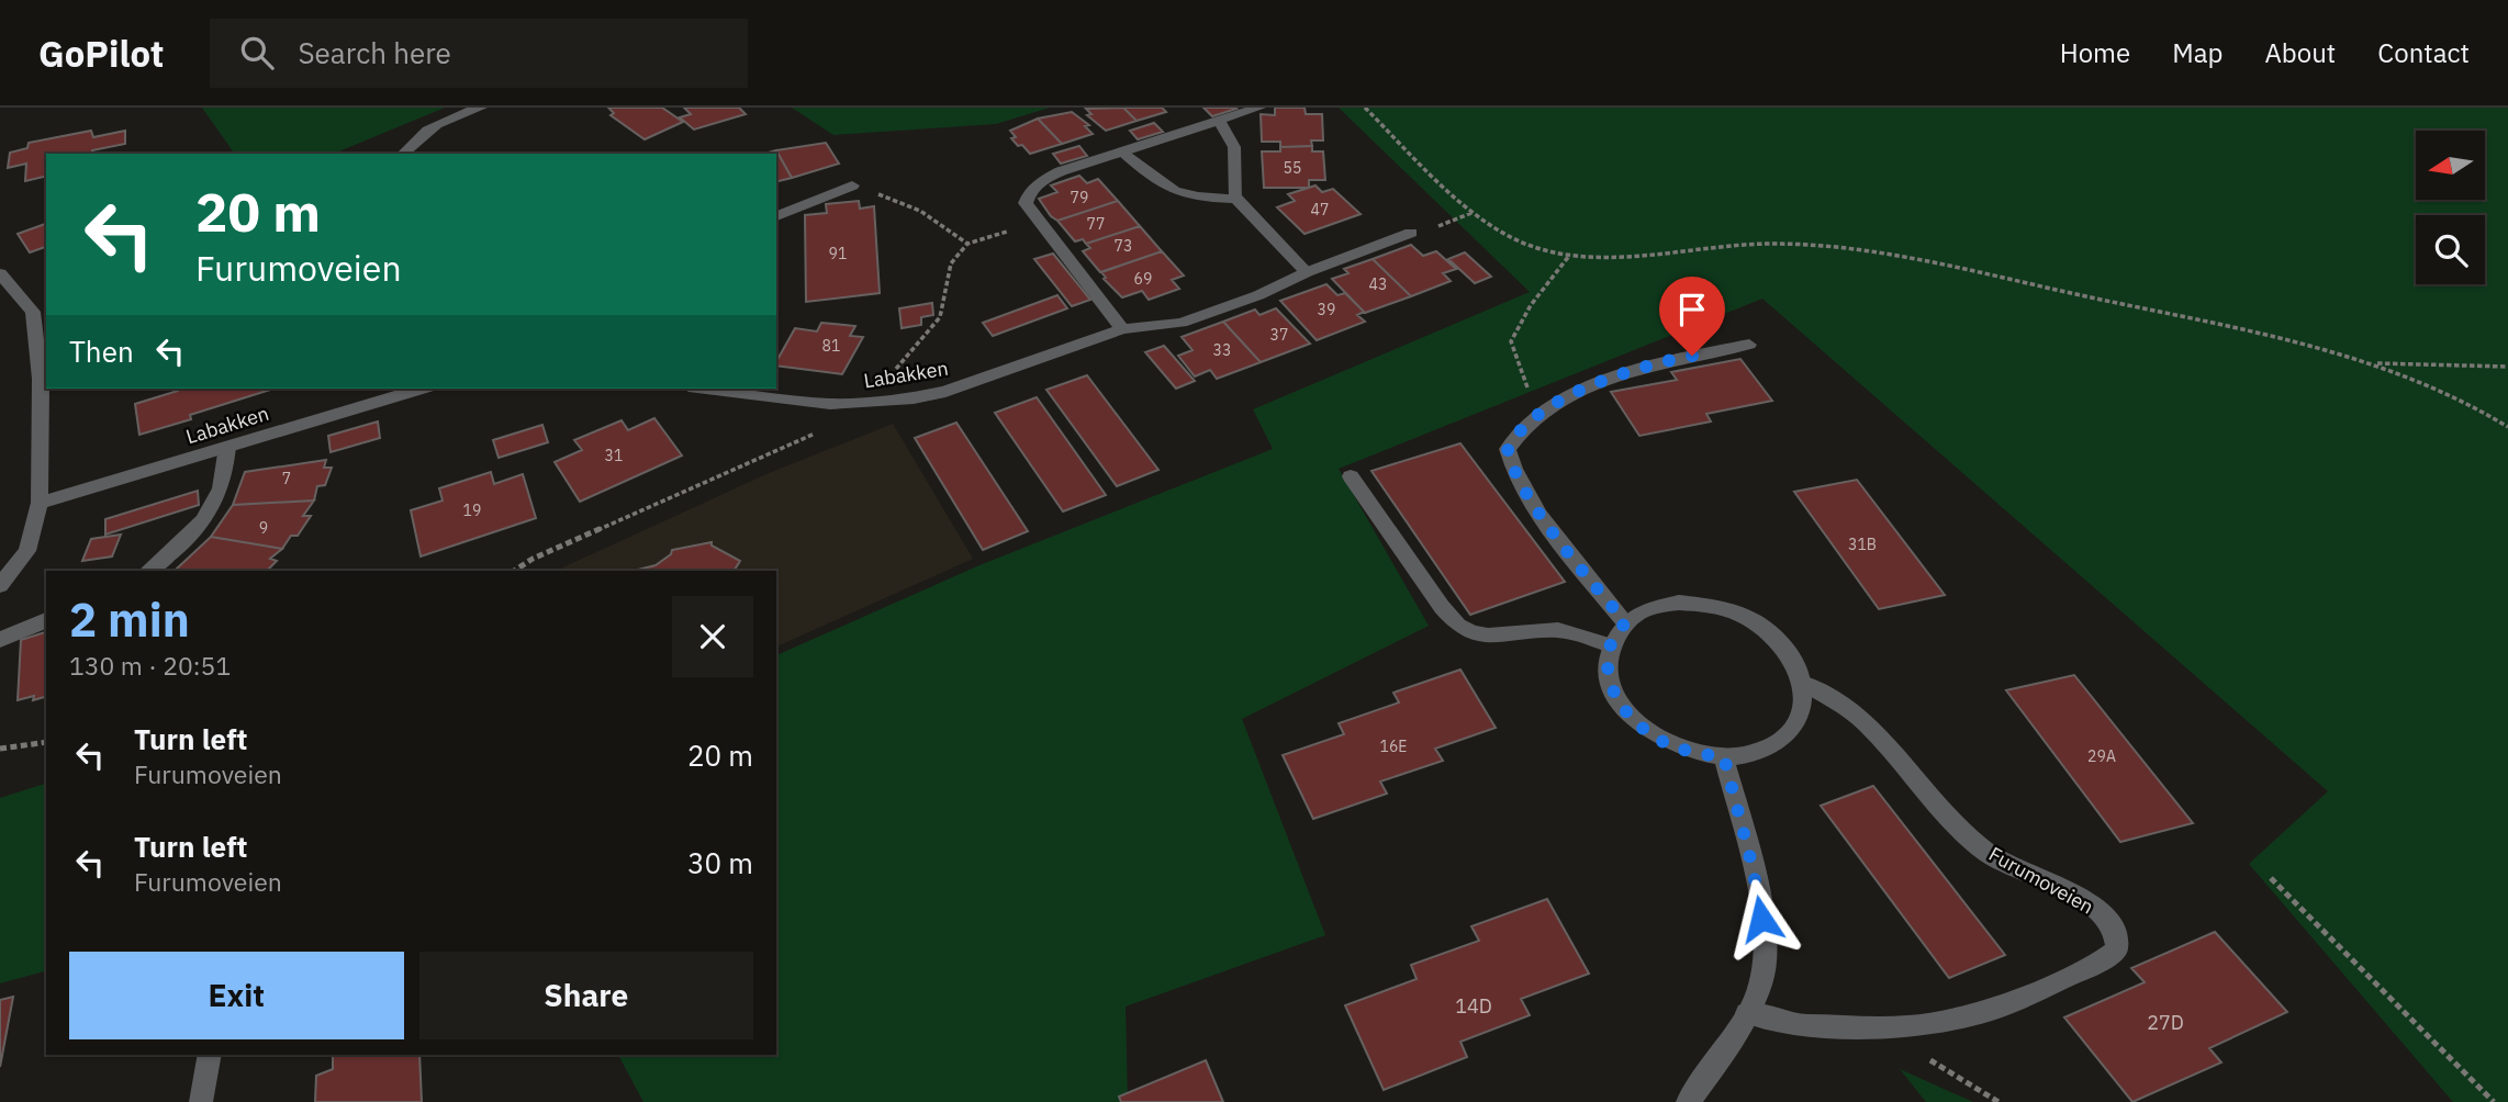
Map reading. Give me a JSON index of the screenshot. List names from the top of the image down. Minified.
{"streets":{"street":["Labakken","Furumoveien"]},"house_numbers":["55","79","47","77","73","91","69","43","39","37","81","33","31","7","19","9","31B","16E","29A","14D","27D"],"north":"left","page":{"header":"GoPilot","search":"Search here","nav":["Home","Map","About","Contact"],"turn":["20 m","Furumoveien"],"then":"Then","heading":["2 min","130 m · 20:51"],"list":[{"name":"Turn left","note":"Furumoveien","value":"20 m"},{"name":"Turn left","note":"Furumoveien","value":"30 m"}],"buttons":["Exit","Share"]}}
